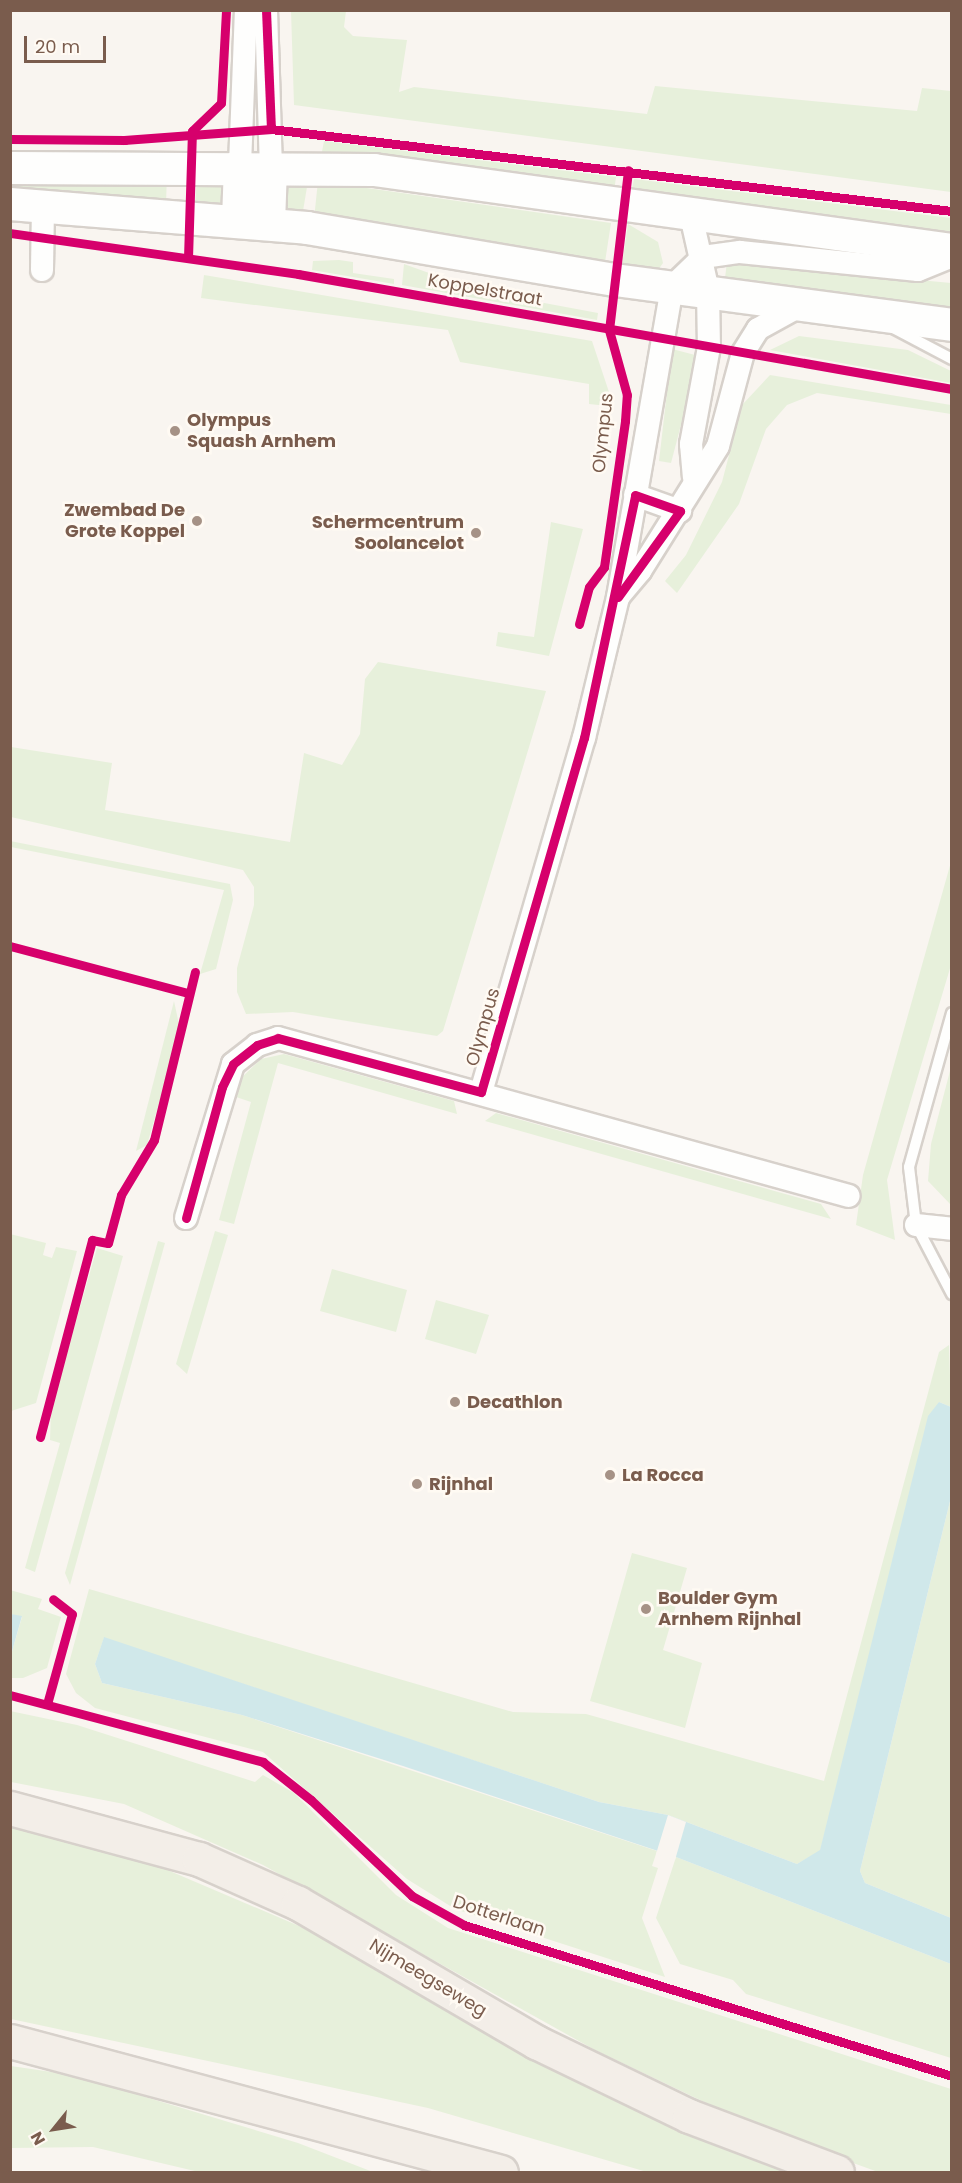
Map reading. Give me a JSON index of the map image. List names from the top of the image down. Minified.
{"streets":{"main road":["Nijmeegseweg"],"street":["Koppelstraat","Olympus"],"cycle path":["Dotterlaan"]},"crossings":[["Koppelstraat","Olympus"]],"places":["Olympus Squash Arnhem","Zwembad De Grote Koppel","Schermcentrum Soolancelot","Decathlon","La Rocca","Rijnhal","Boulder Gym Arnhem Rijnhal"],"scale_bar":"20 m","north":"bottom left"}
